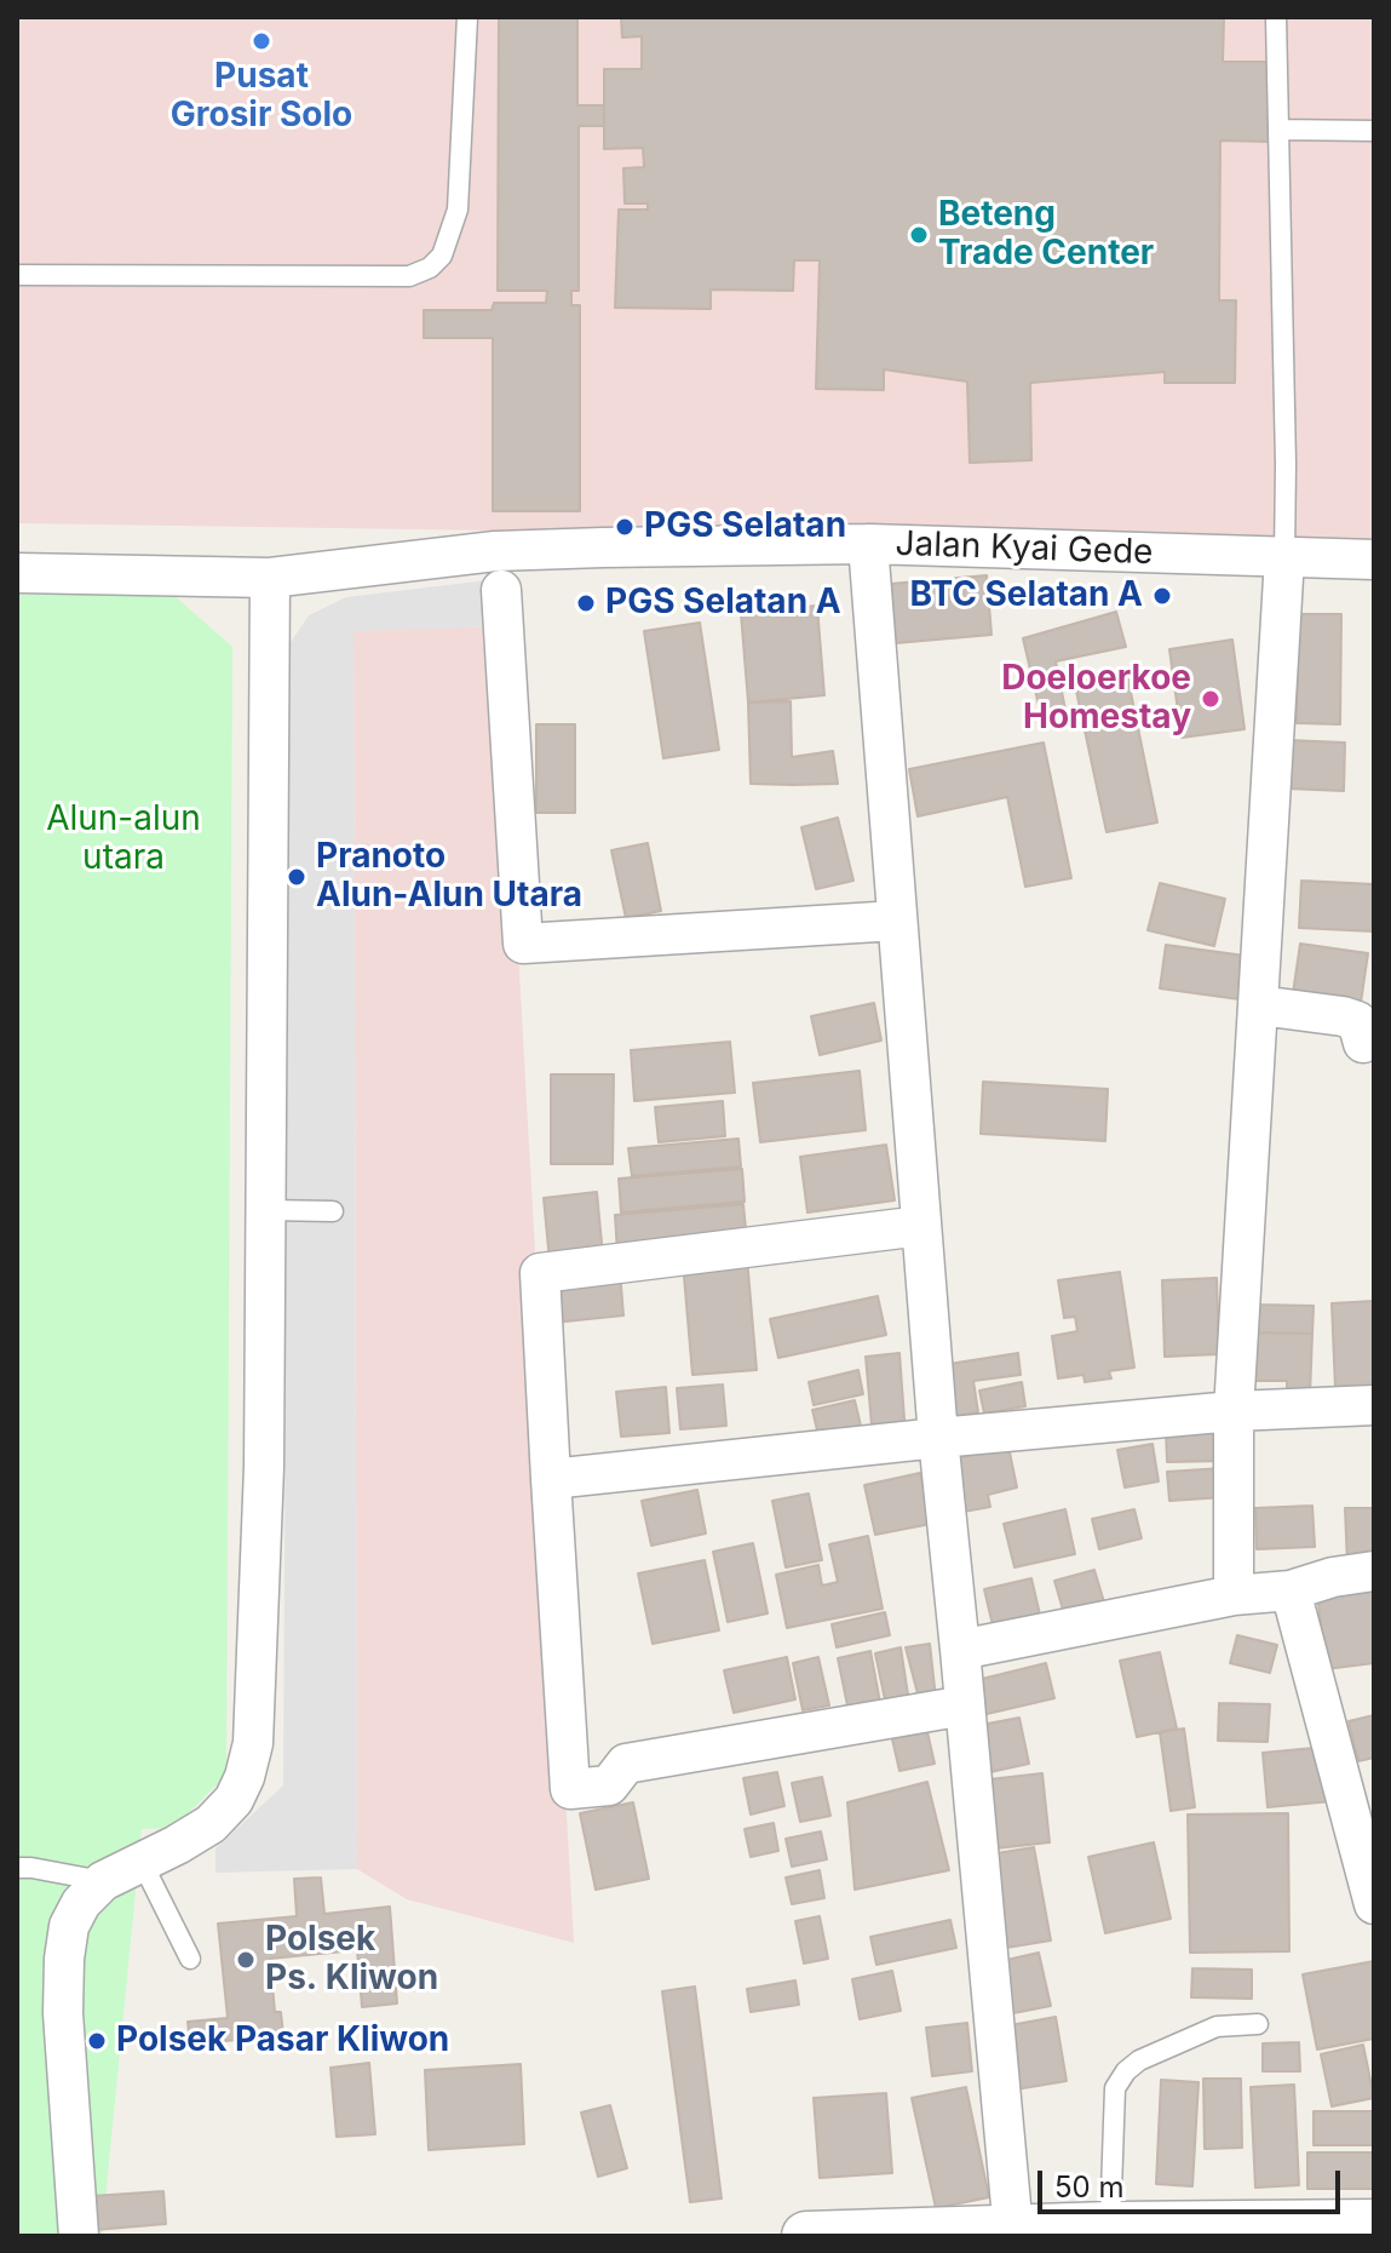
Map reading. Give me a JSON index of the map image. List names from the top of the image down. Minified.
{"streets":{"street":["Jalan Kyai Gede"]},"parks":["Alun-alun utara"],"places":["Pusat Grosir Solo","Beteng Trade Center","PGS Selatan","BTC Selatan A","PGS Selatan A","Doeloerkoe Homestay","Pranoto Alun-Alun Utara","Polsek Ps. Kliwon","Polsek Pasar Kliwon"],"scale_bar":"50 m"}
